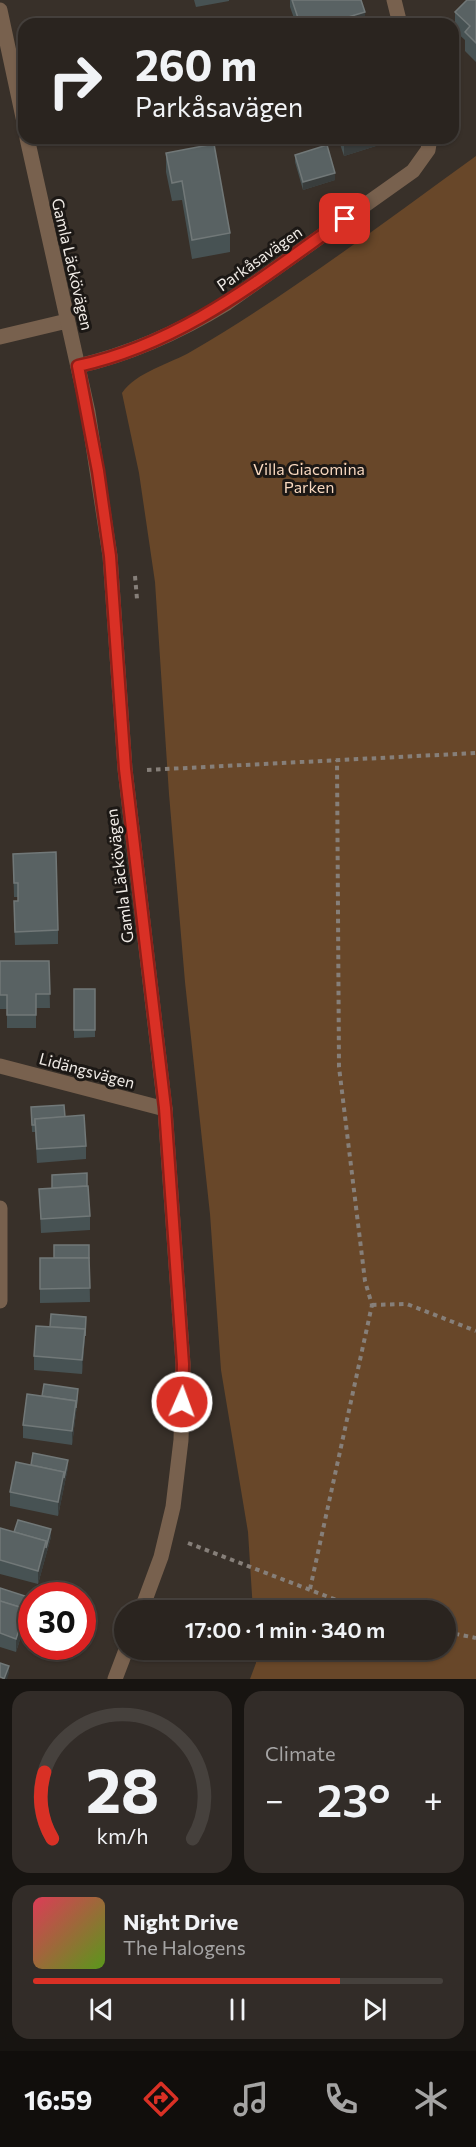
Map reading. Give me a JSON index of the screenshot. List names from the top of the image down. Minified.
{"streets":{"street":["Parkåsavägen","Gamla Läckövägen","Lidängsvägen"]},"crossings":[["Parkåsavägen","Gamla Läckövägen"],["Gamla Läckövägen","Lidängsvägen"]],"parks":["Villa Giacomina Parken"],"page":{"turn":["260 m","Parkåsavägen"],"limit":"30","trip":"17:00 · 1 min · 340 m","tile":"Climate","heat":["−","23°","+"],"song":["Night Drive","The Halogens"],"tabs":"16:59","gauge":["28","km/h"]}}
